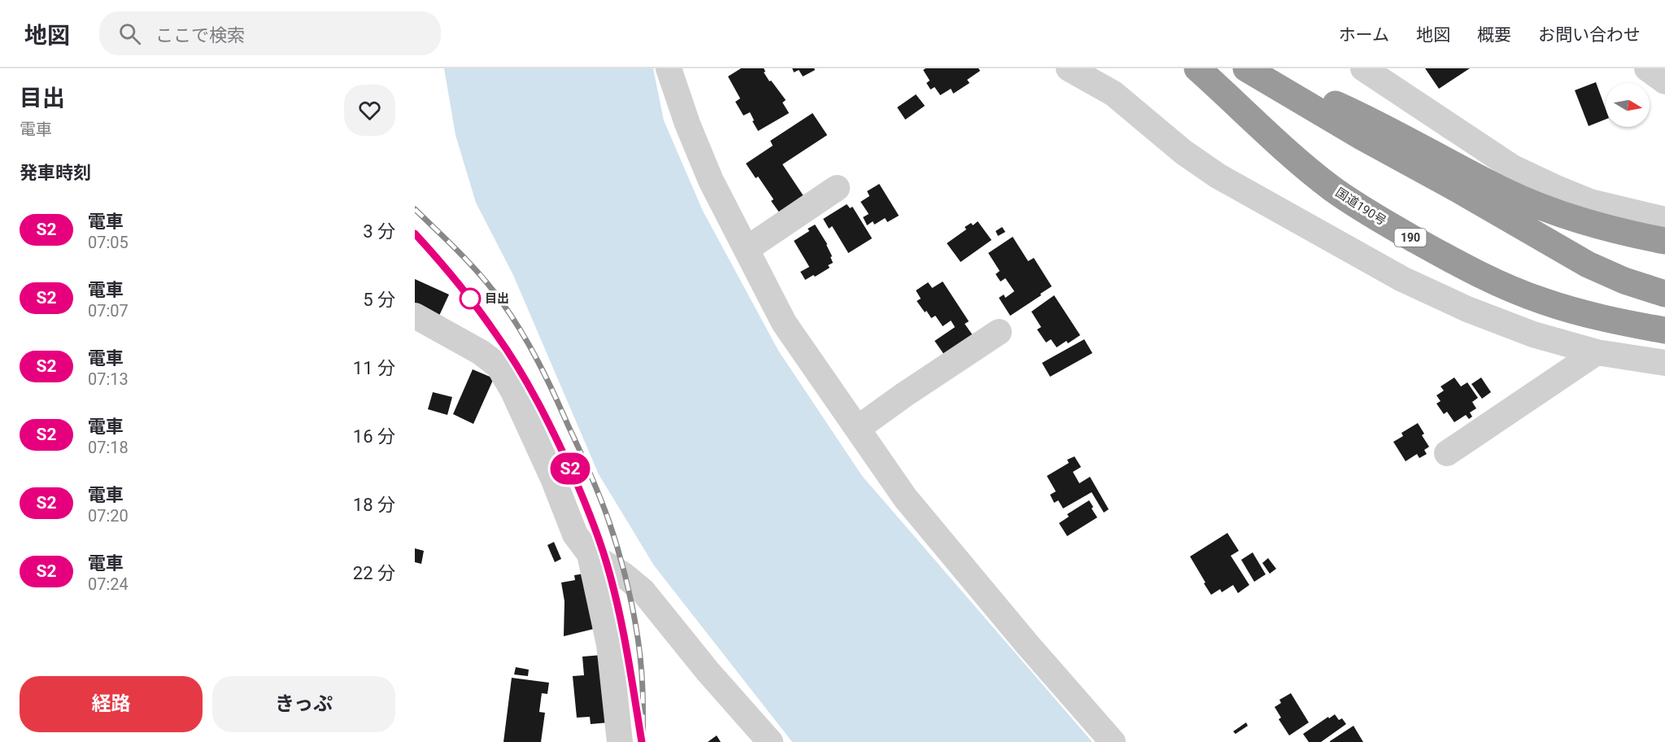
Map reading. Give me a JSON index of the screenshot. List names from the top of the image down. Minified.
{"streets":{"highway":["国道190号","190"]},"places":["目出"],"north":"right","page":{"header":"地図","search":"ここで検索","nav":["ホーム","地図","概要","お問い合わせ"],"heading":[["目出","電車"],"発車時刻"],"on_map":"S2","list":[{"mark":"S2","name":"電車","note":"07:05","value":"3 分"},{"mark":"S2","name":"電車","note":"07:07","value":"5 分"},{"mark":"S2","name":"電車","note":"07:13","value":"11 分"},{"mark":"S2","name":"電車","note":"07:18","value":"16 分"},{"mark":"S2","name":"電車","note":"07:20","value":"18 分"},{"mark":"S2","name":"電車","note":"07:24","value":"22 分"}],"buttons":["経路","きっぷ"]}}
